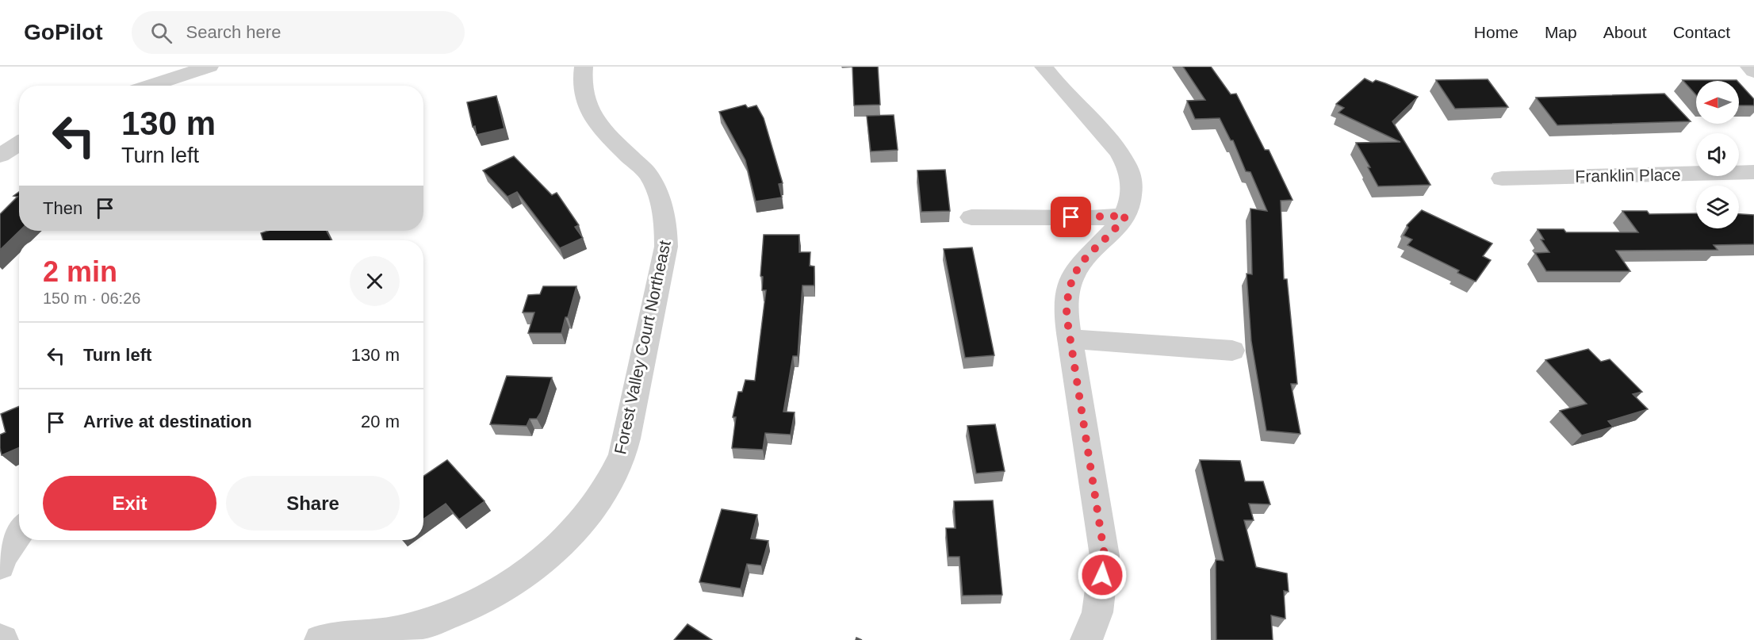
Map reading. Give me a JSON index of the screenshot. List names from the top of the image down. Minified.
{"streets":{"street":["Franklin Place","Forest Valley Court Northeast"]},"north":"left","page":{"header":"GoPilot","search":"Search here","nav":["Home","Map","About","Contact"],"turn":["130 m","Turn left"],"then":"Then","heading":["2 min","150 m · 06:26"],"list":[{"name":"Turn left","value":"130 m"},{"name":"Arrive at destination","value":"20 m"}],"buttons":["Exit","Share"]}}
